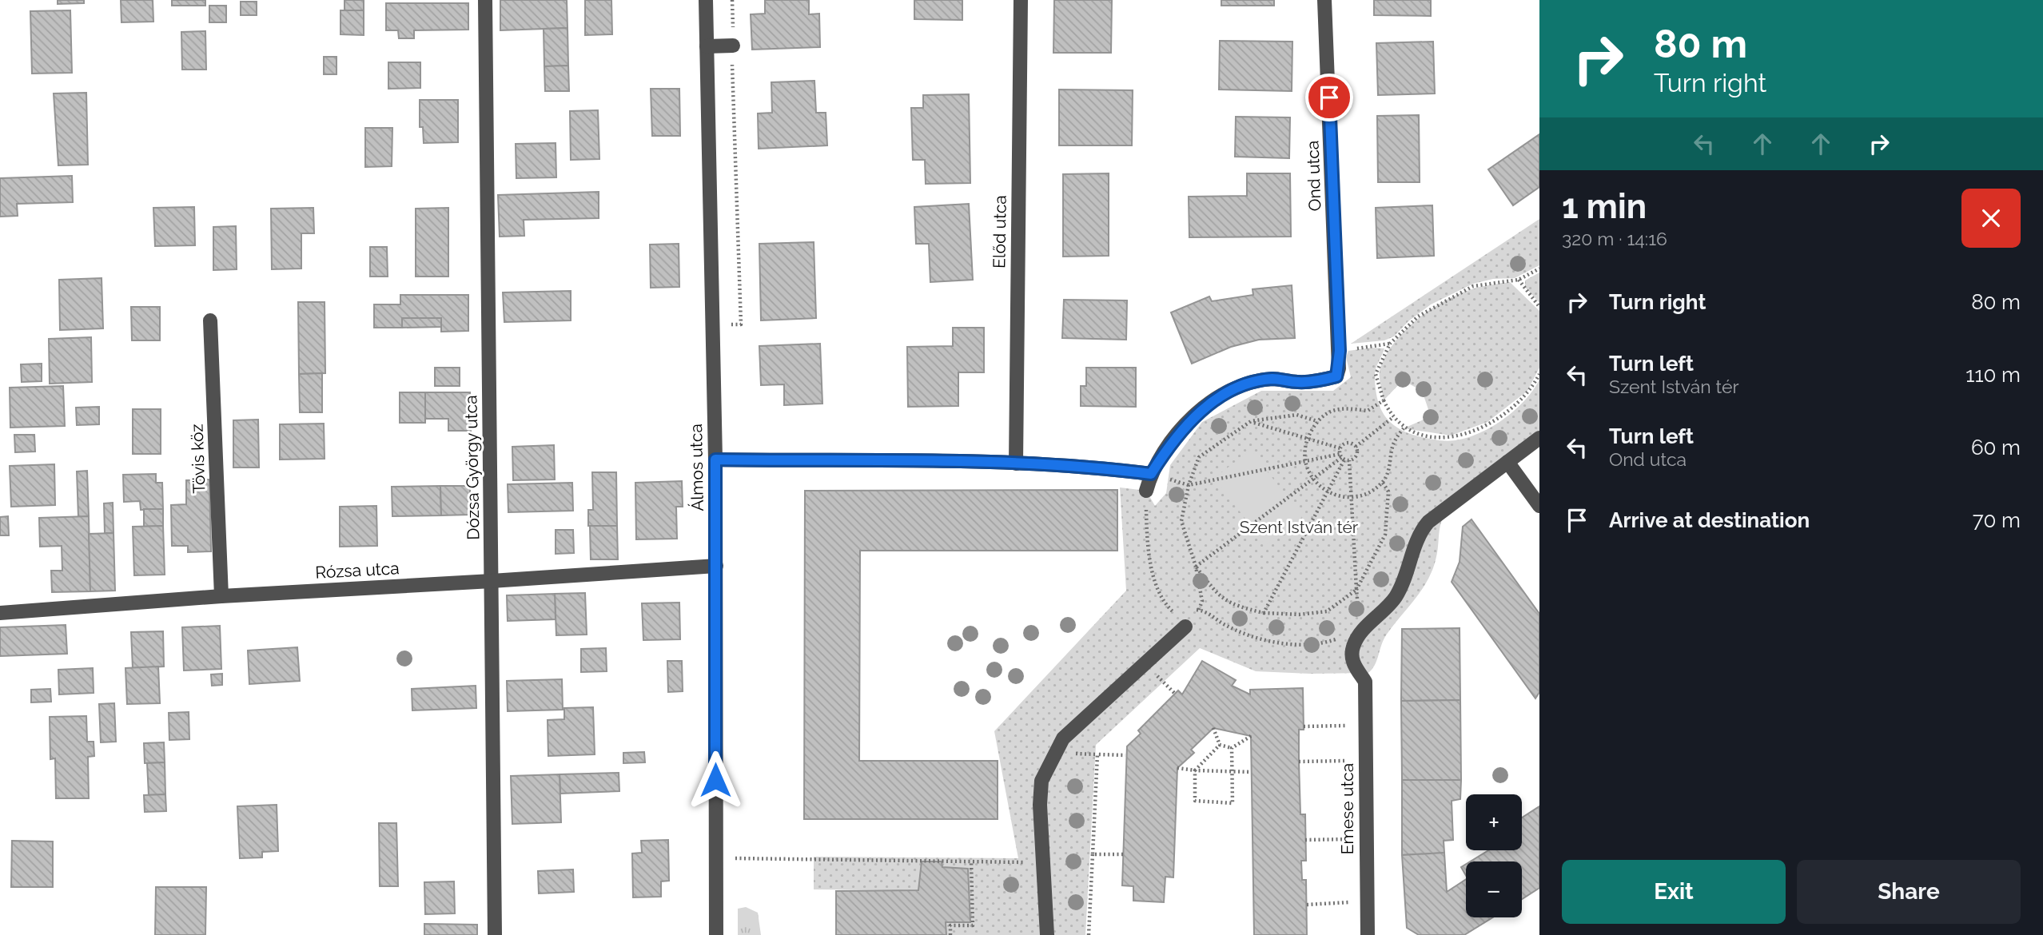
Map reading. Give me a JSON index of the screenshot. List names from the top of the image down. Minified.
{"streets":{"street":["Ond utca","Előd utca","Tövis köz","Dózsa György utca","Álmos utca","Rózsa utca","Emese utca"]},"crossings":[["Tövis köz","Rózsa utca"],["Dózsa György utca","Rózsa utca"],["Álmos utca","Rózsa utca"]],"parks":["Szent István tér"],"page":{"turn":["80 m","Turn right"],"heading":["1 min","320 m · 14:16"],"list":[{"name":"Turn right","value":"80 m"},{"name":"Turn left","note":"Szent István tér","value":"110 m"},{"name":"Turn left","note":"Ond utca","value":"60 m"},{"name":"Arrive at destination","value":"70 m"}],"map_buttons":["+","−"],"buttons":["Exit","Share"]}}
